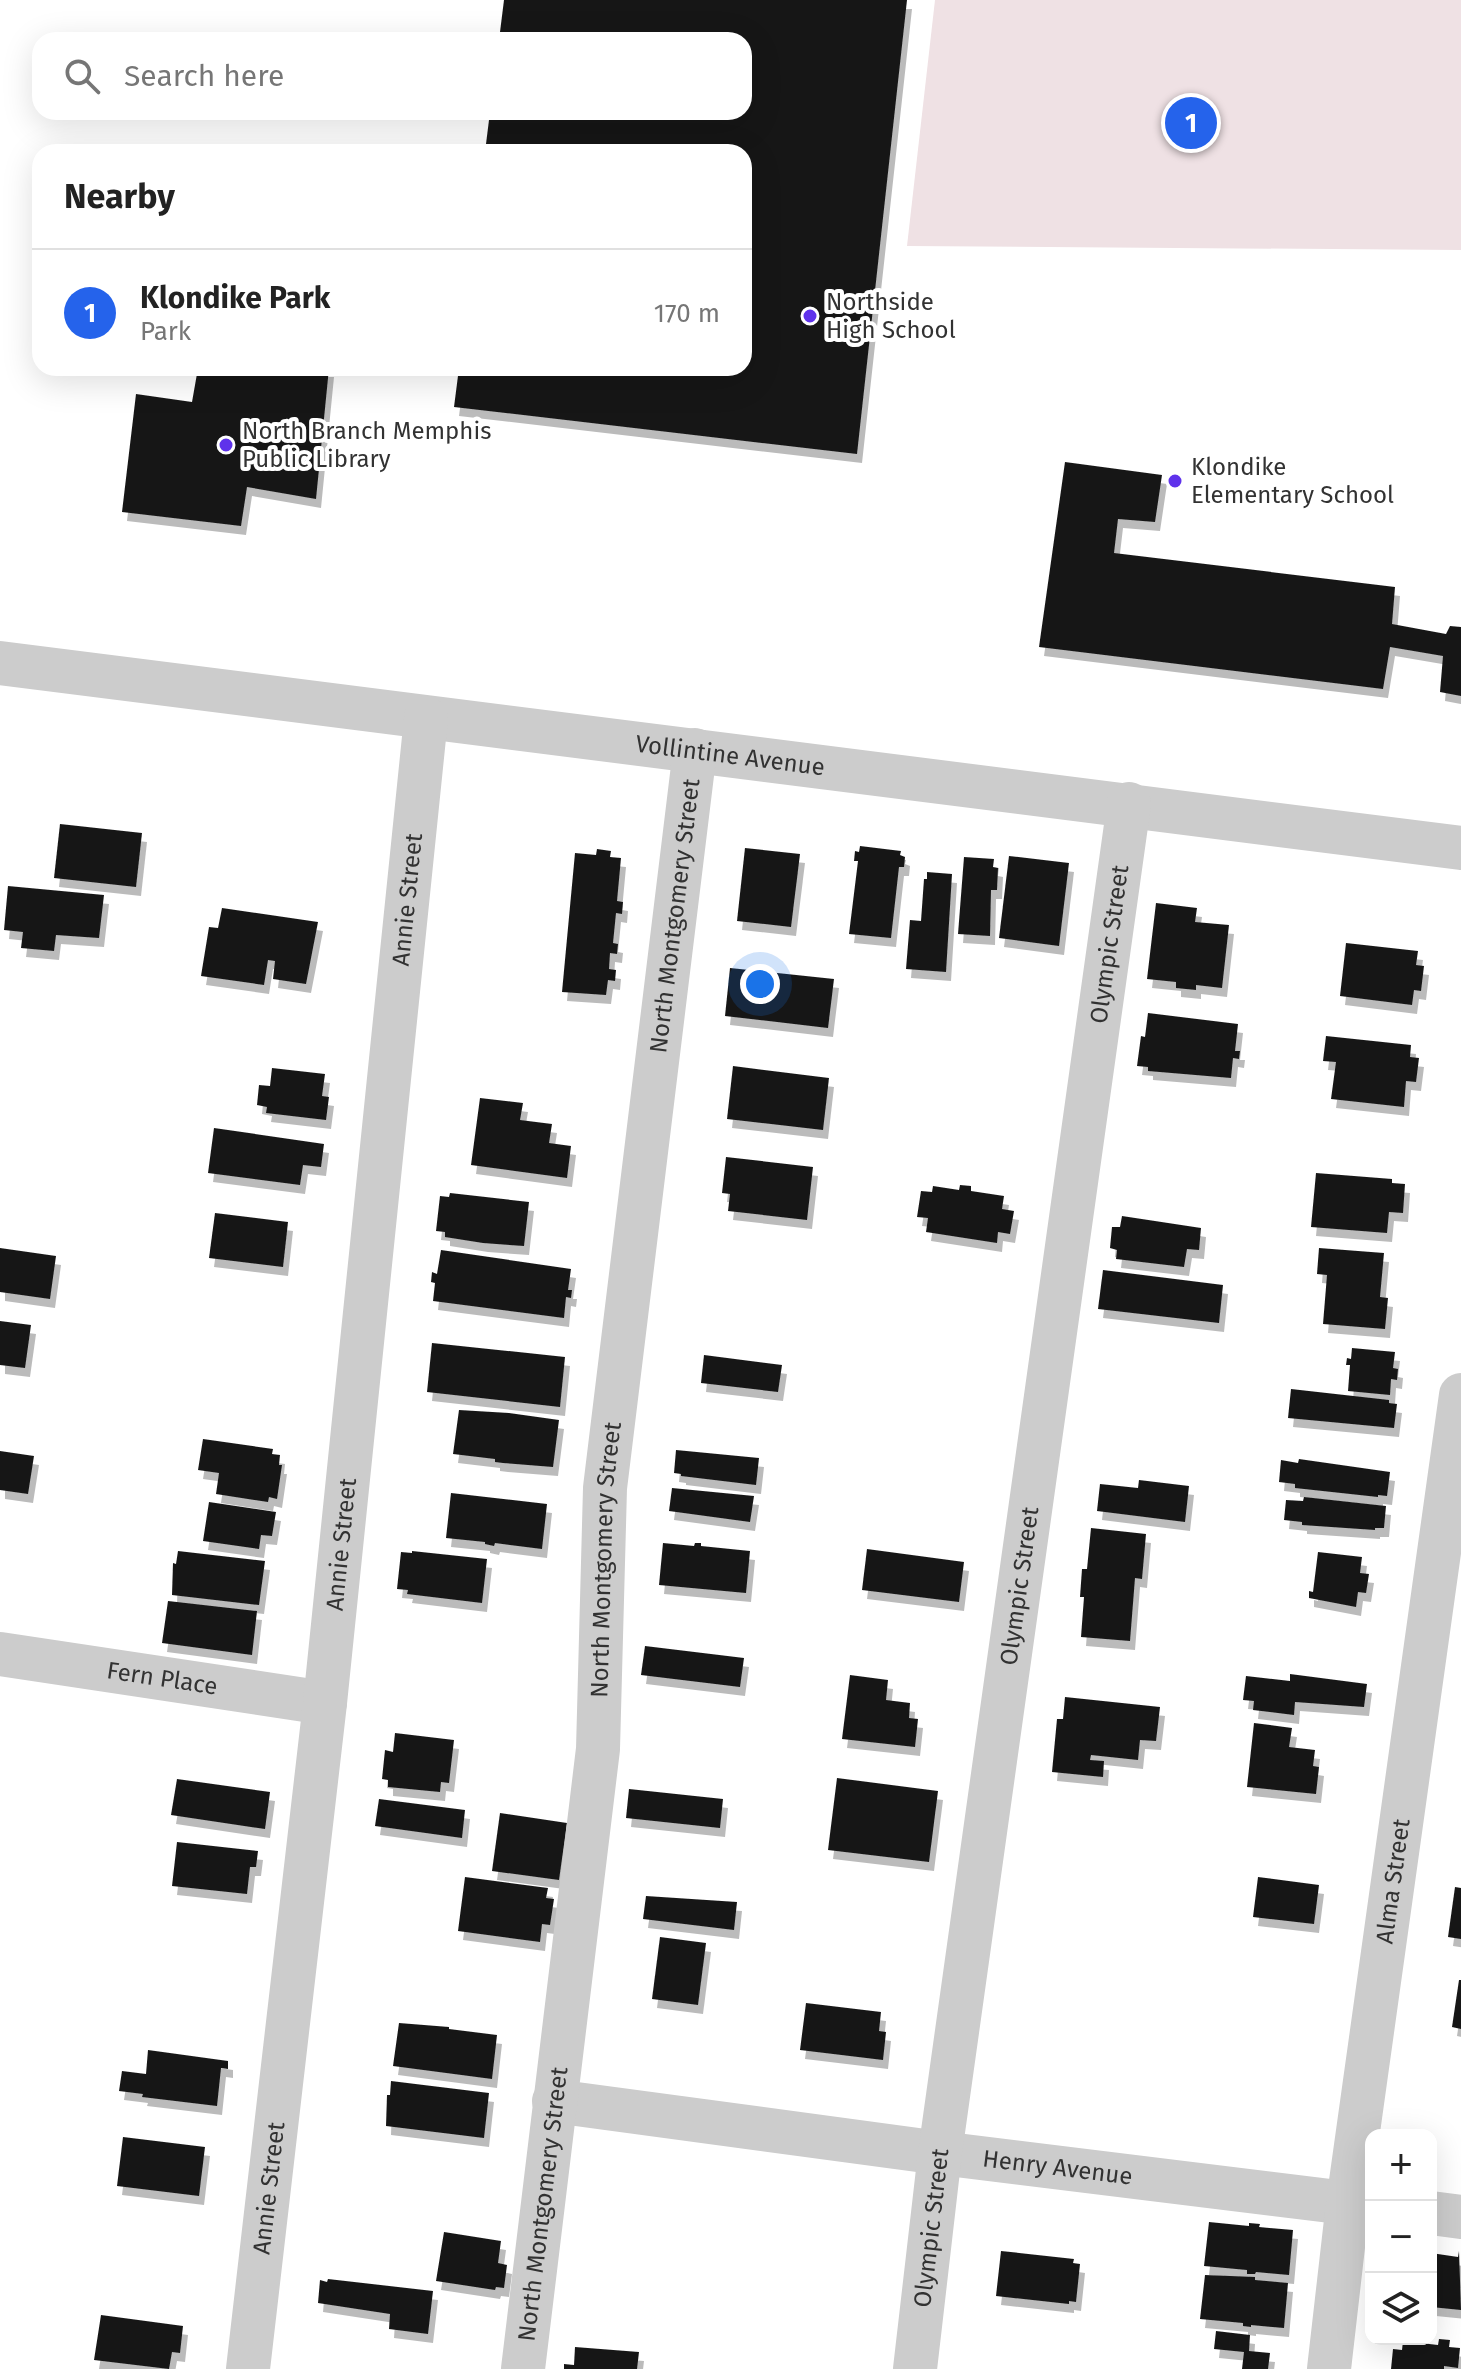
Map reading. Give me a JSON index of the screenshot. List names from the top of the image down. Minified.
{"streets":{"street":["Vollintine Avenue","Annie Street","North Montgomery Street","Olympic Street","Fern Place","Alma Street","Henry Avenue"]},"crossings":[["Vollintine Avenue","Annie Street"],["Vollintine Avenue","North Montgomery Street"],["Vollintine Avenue","Olympic Street"],["Annie Street","Fern Place"],["North Montgomery Street","Henry Avenue"],["Olympic Street","Henry Avenue"],["Alma Street","Henry Avenue"]],"places":["Northside High School","North Branch Memphis Public Library","Klondike Elementary School"],"page":{"search":"Search here","pins":"1","heading":"Nearby","list":[{"mark":"1","name":"Klondike Park","note":"Park","value":"170 m"}],"map_buttons":["+","−"]}}
